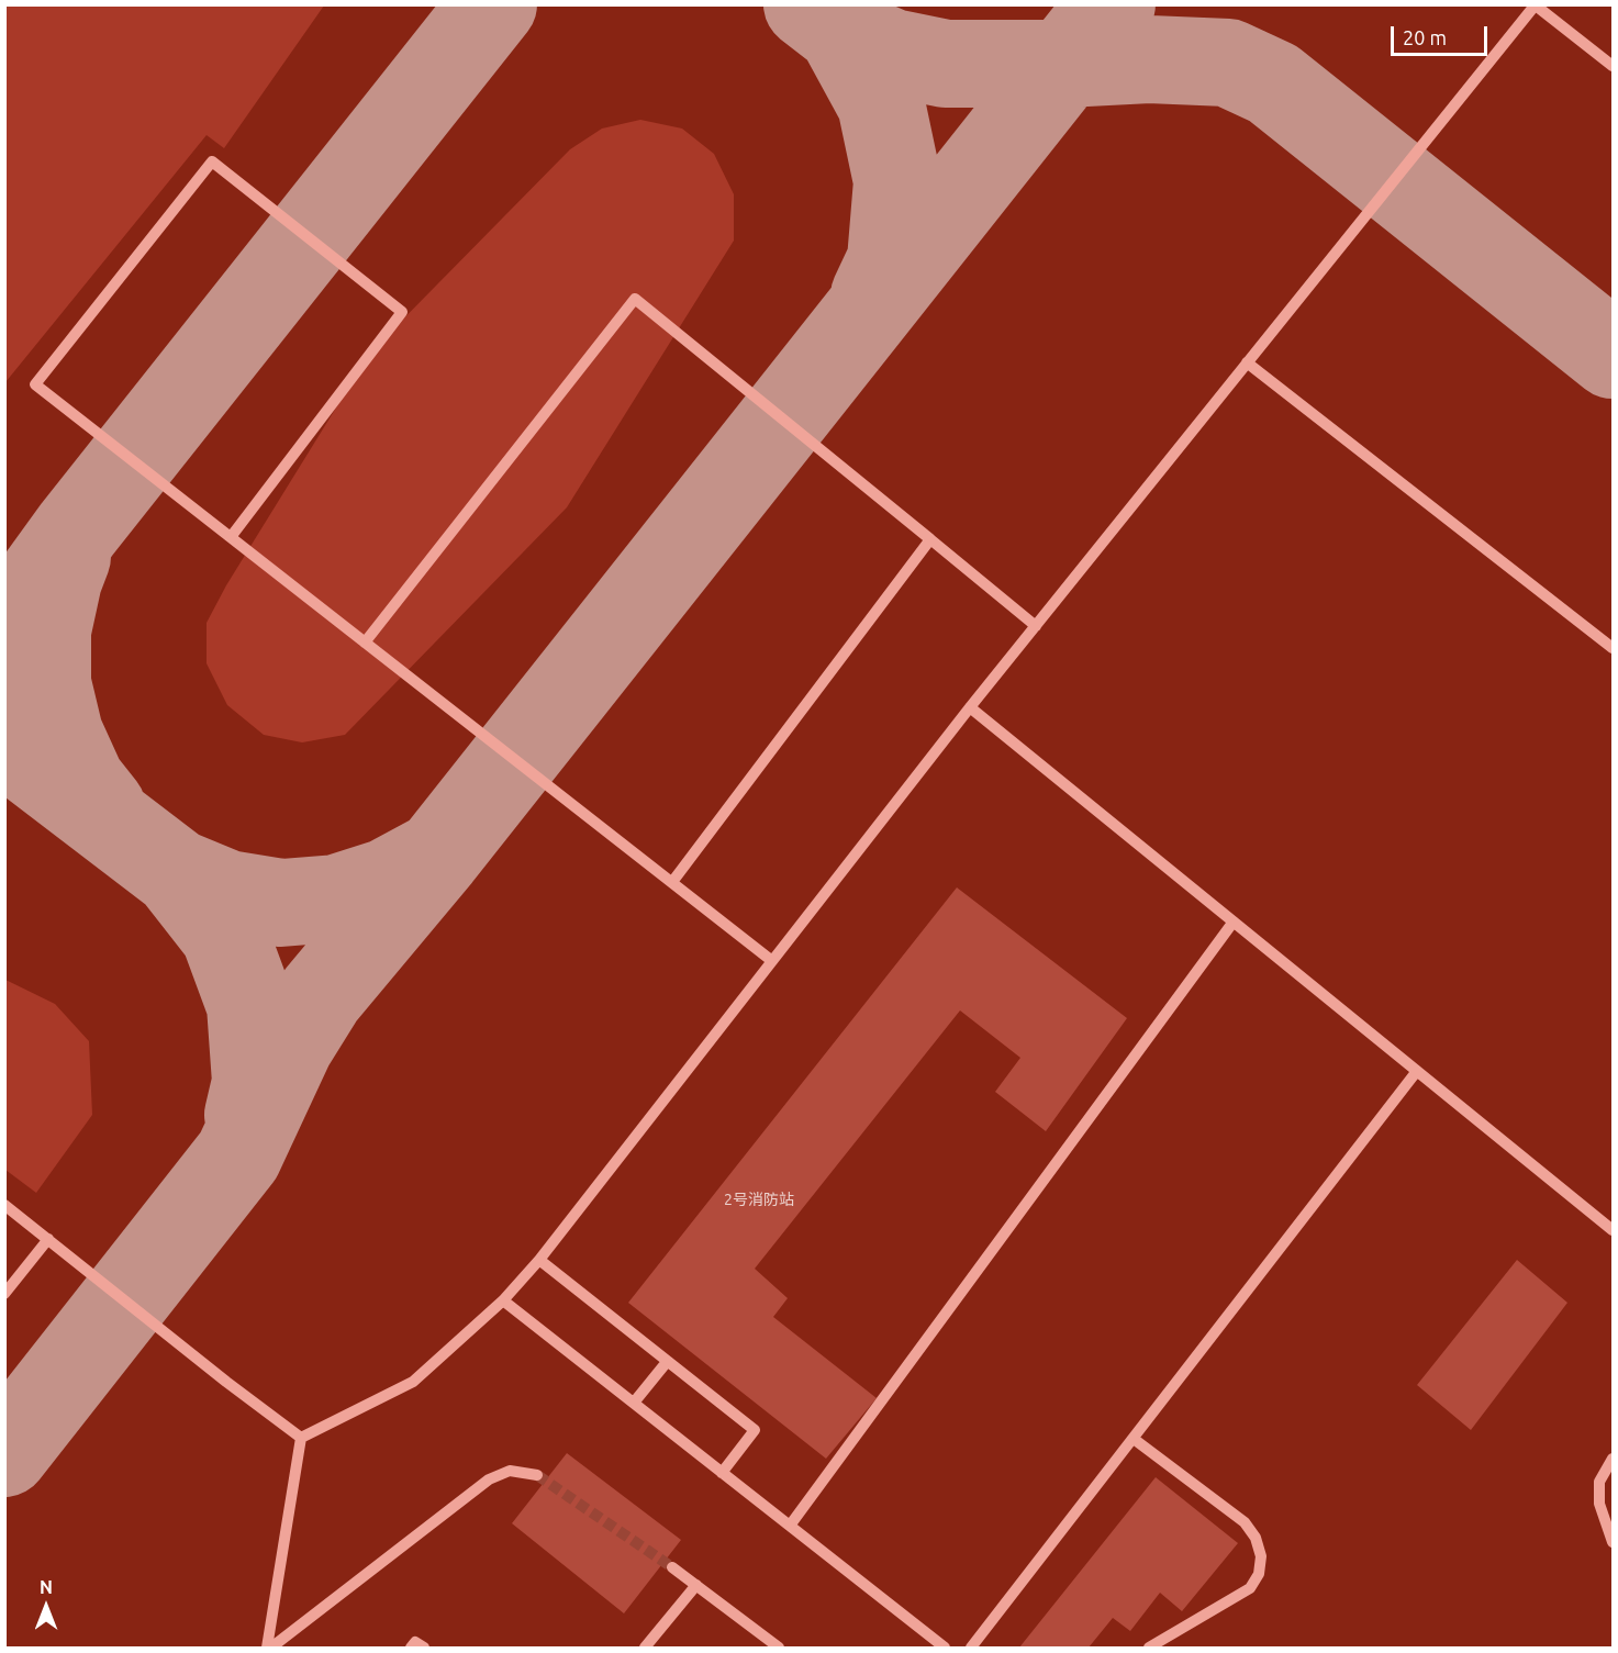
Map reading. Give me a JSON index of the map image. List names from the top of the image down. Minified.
{"house_numbers":["2号消防站"],"scale_bar":"20 m","north":"top"}
